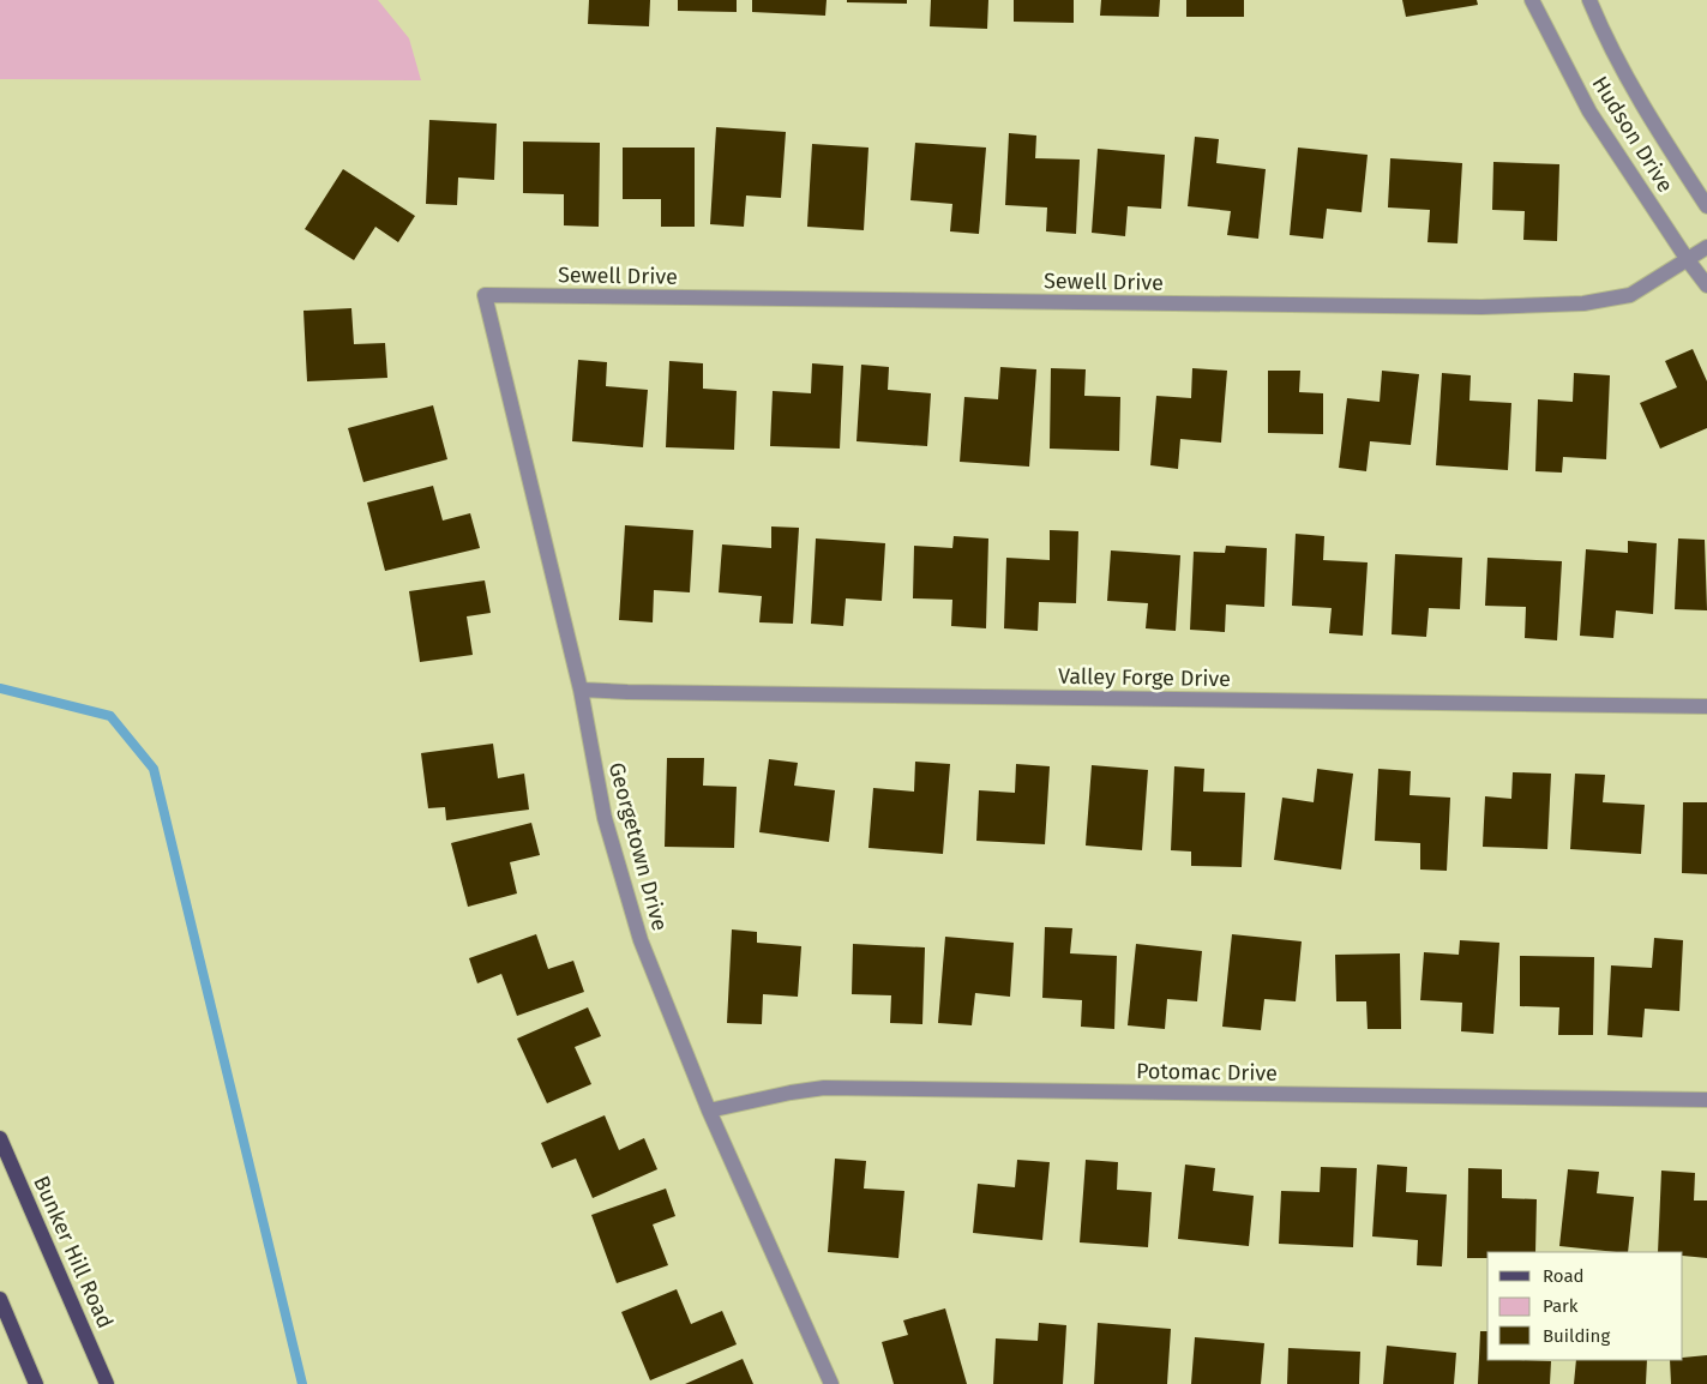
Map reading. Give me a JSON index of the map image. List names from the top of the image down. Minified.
{"streets":{"main road":["Bunker Hill Road"],"street":["Hudson Drive","Sewell Drive","Valley Forge Drive","Georgetown Drive","Potomac Drive"]},"crossings":[["Hudson Drive","Sewell Drive"],["Sewell Drive","Georgetown Drive"],["Valley Forge Drive","Georgetown Drive"],["Georgetown Drive","Potomac Drive"]],"legend":["Road","Park","Building"]}
